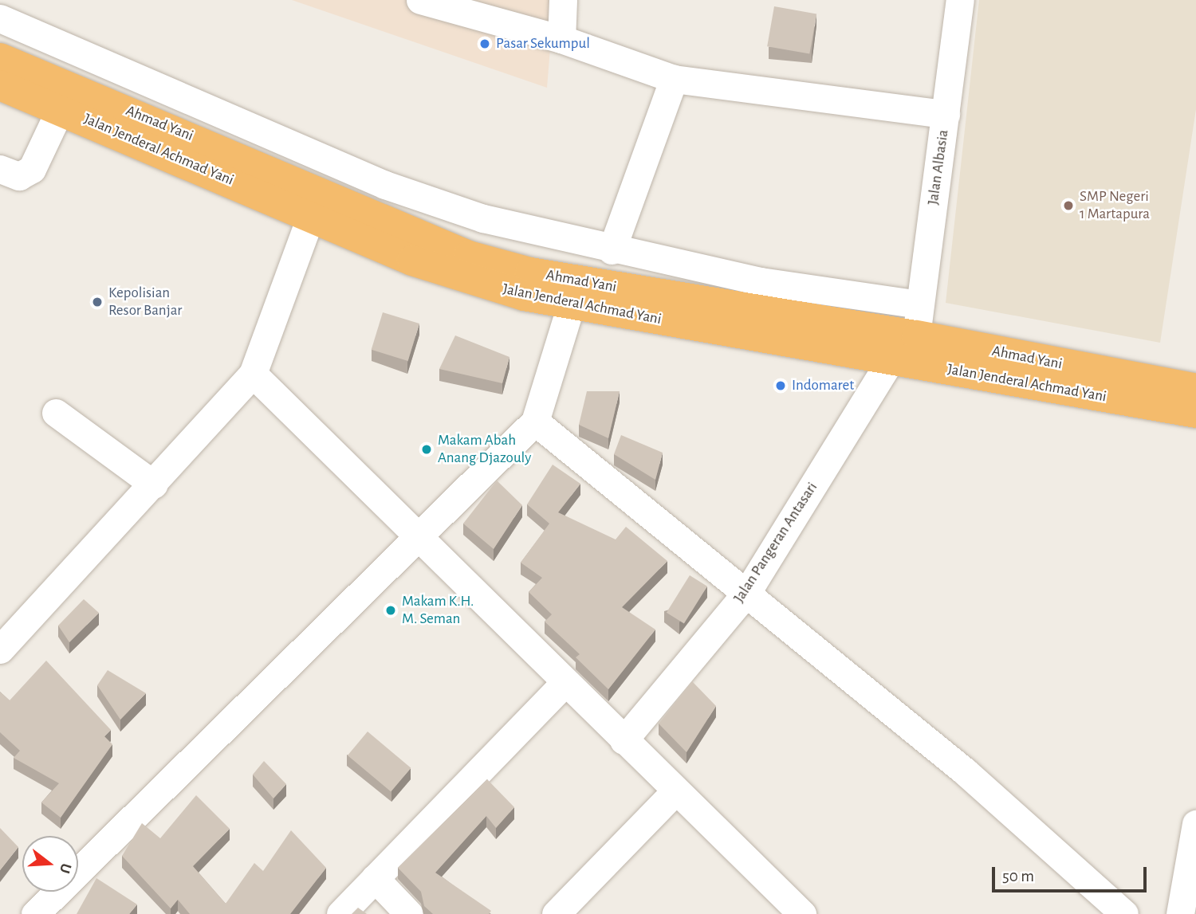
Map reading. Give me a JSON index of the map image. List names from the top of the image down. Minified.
{"streets":{"highway":["Ahmad Yani","Jalan Jenderal Achmad Yani"],"street":["Jalan Albasia","Jalan Pangeran Antasari"]},"crossings":[["Ahmad Yani","Jalan Jenderal Achmad Yani"],["Ahmad Yani","Jalan Albasia"],["Jalan Jenderal Achmad Yani","Jalan Pangeran Antasari"]],"places":["Pasar Sekumpul","SMP Negeri 1 Martapura","Kepolisian Resor Banjar","Indomaret","Makam Abah Anang Djazouly","Makam K.H. M. Seman"],"scale_bar":"50 m","north":"right"}
